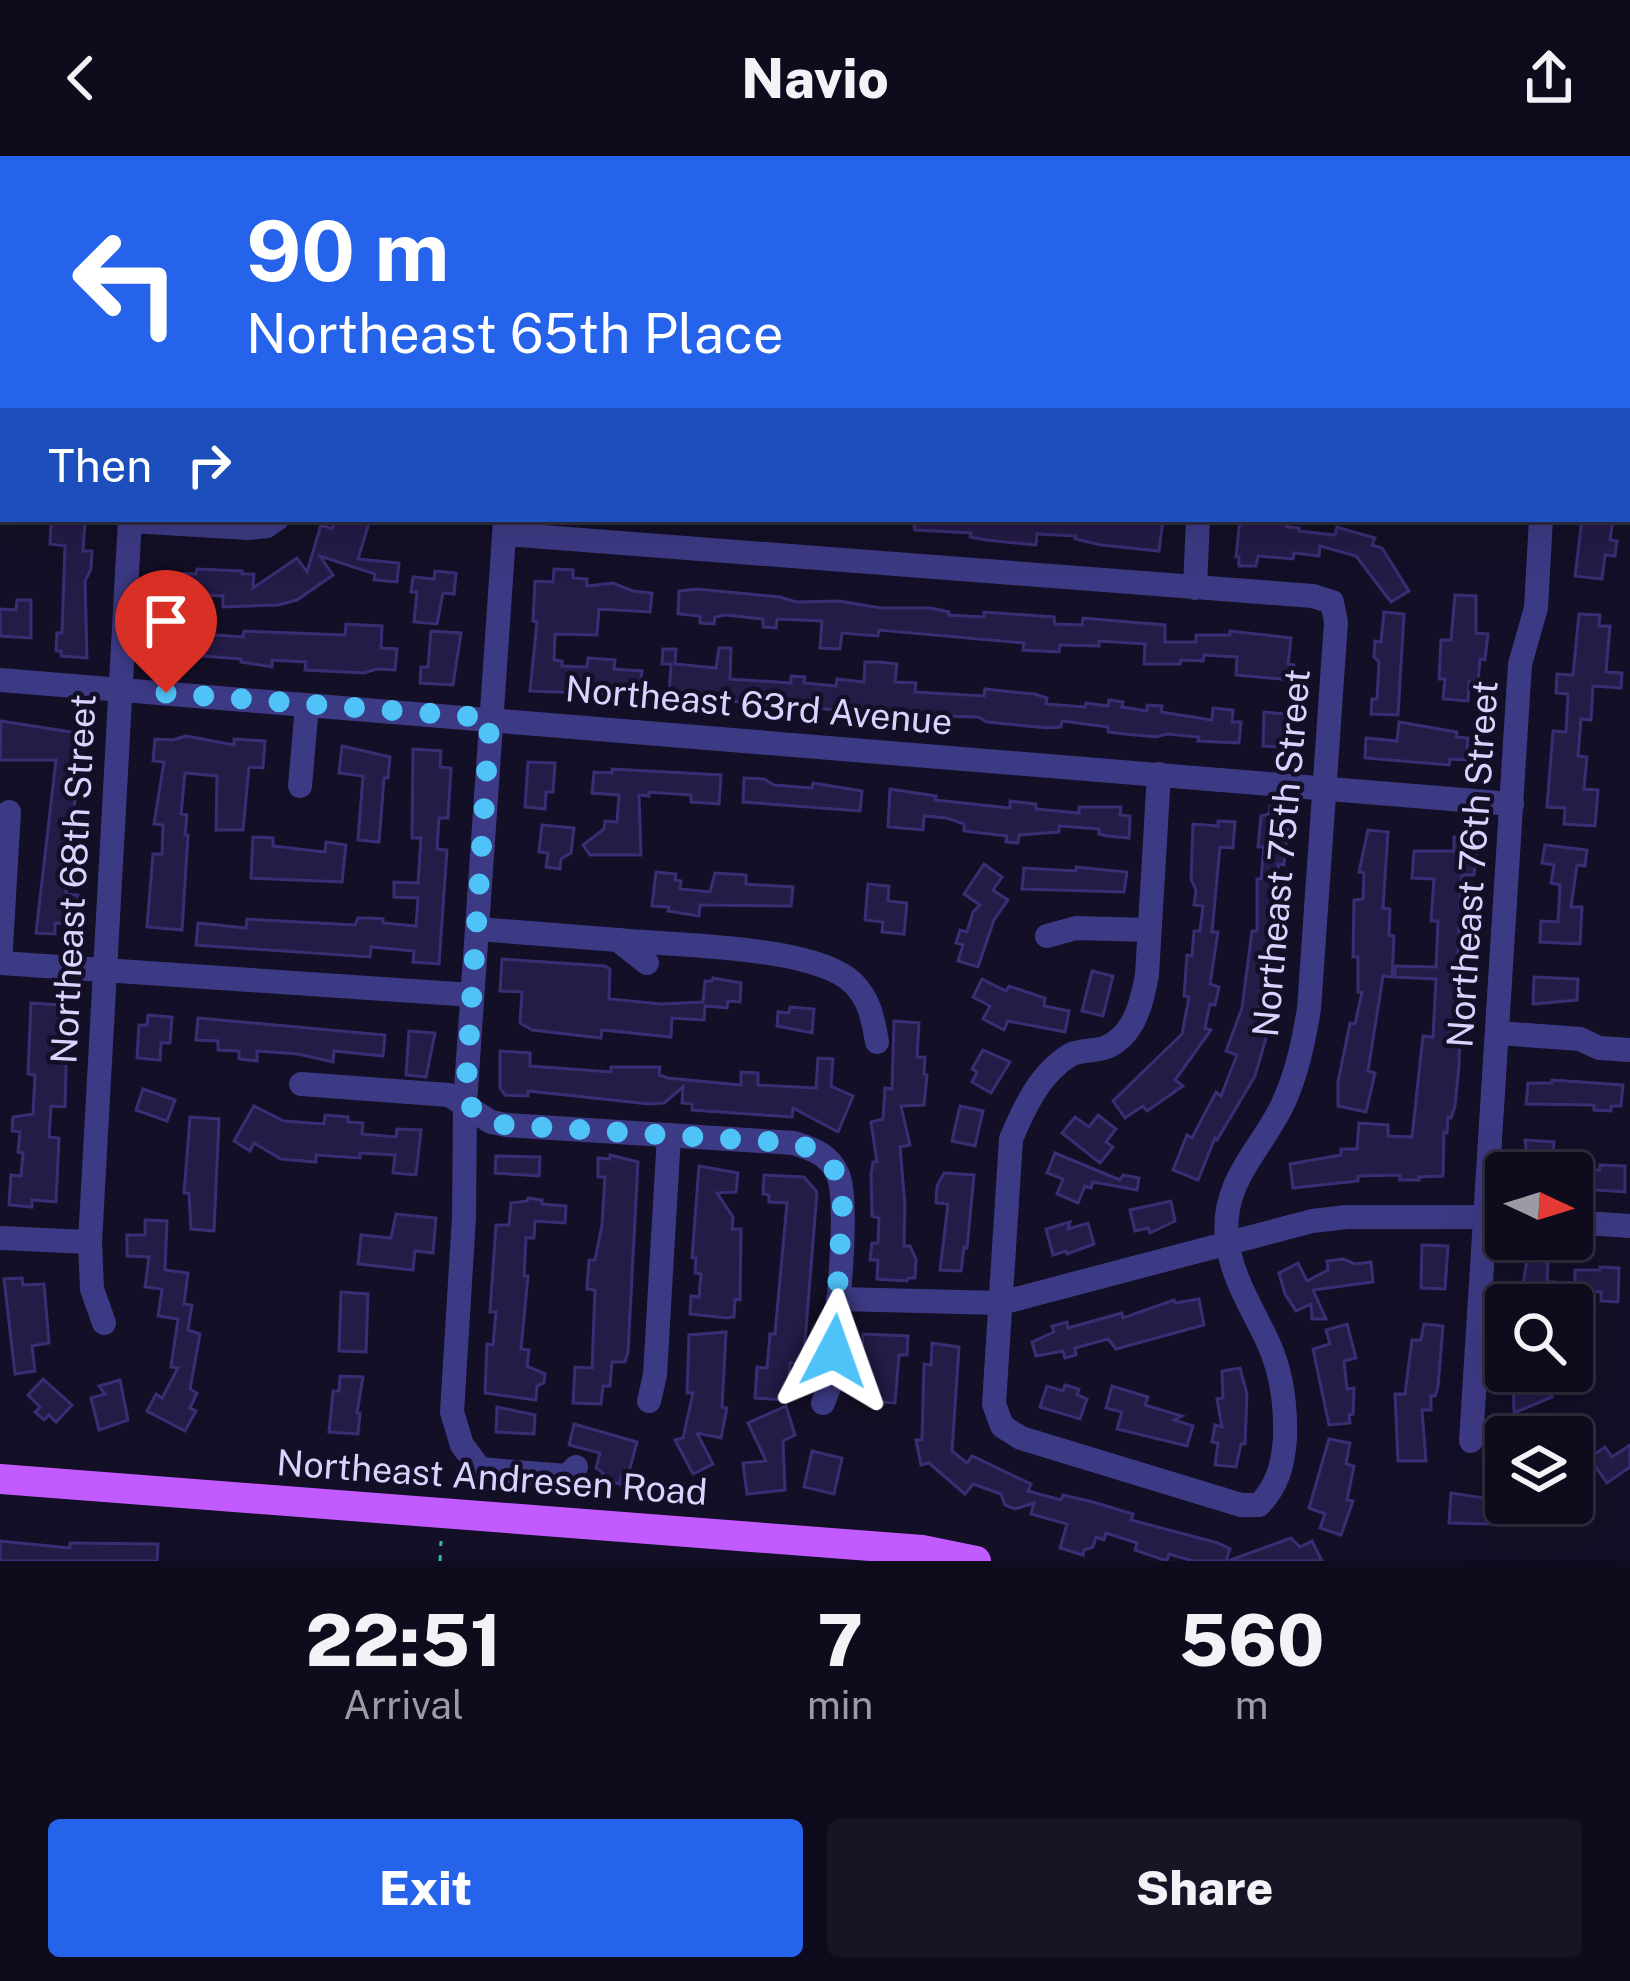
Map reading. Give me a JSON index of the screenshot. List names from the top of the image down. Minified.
{"streets":{"main road":["Northeast Andresen Road"],"street":["Northeast 63rd Avenue","Northeast 75th Street","Northeast 76th Street","Northeast 68th Street"]},"crossings":[["Northeast 63rd Avenue","Northeast 75th Street"],["Northeast 63rd Avenue","Northeast 76th Street"],["Northeast 63rd Avenue","Northeast 68th Street"]],"north":"right","page":{"header":"Navio","turn":["90 m","Northeast 65th Place"],"then":"Then","eta":["22:51","Arrival","7","min","560","m"],"buttons":["Exit","Share"]}}
